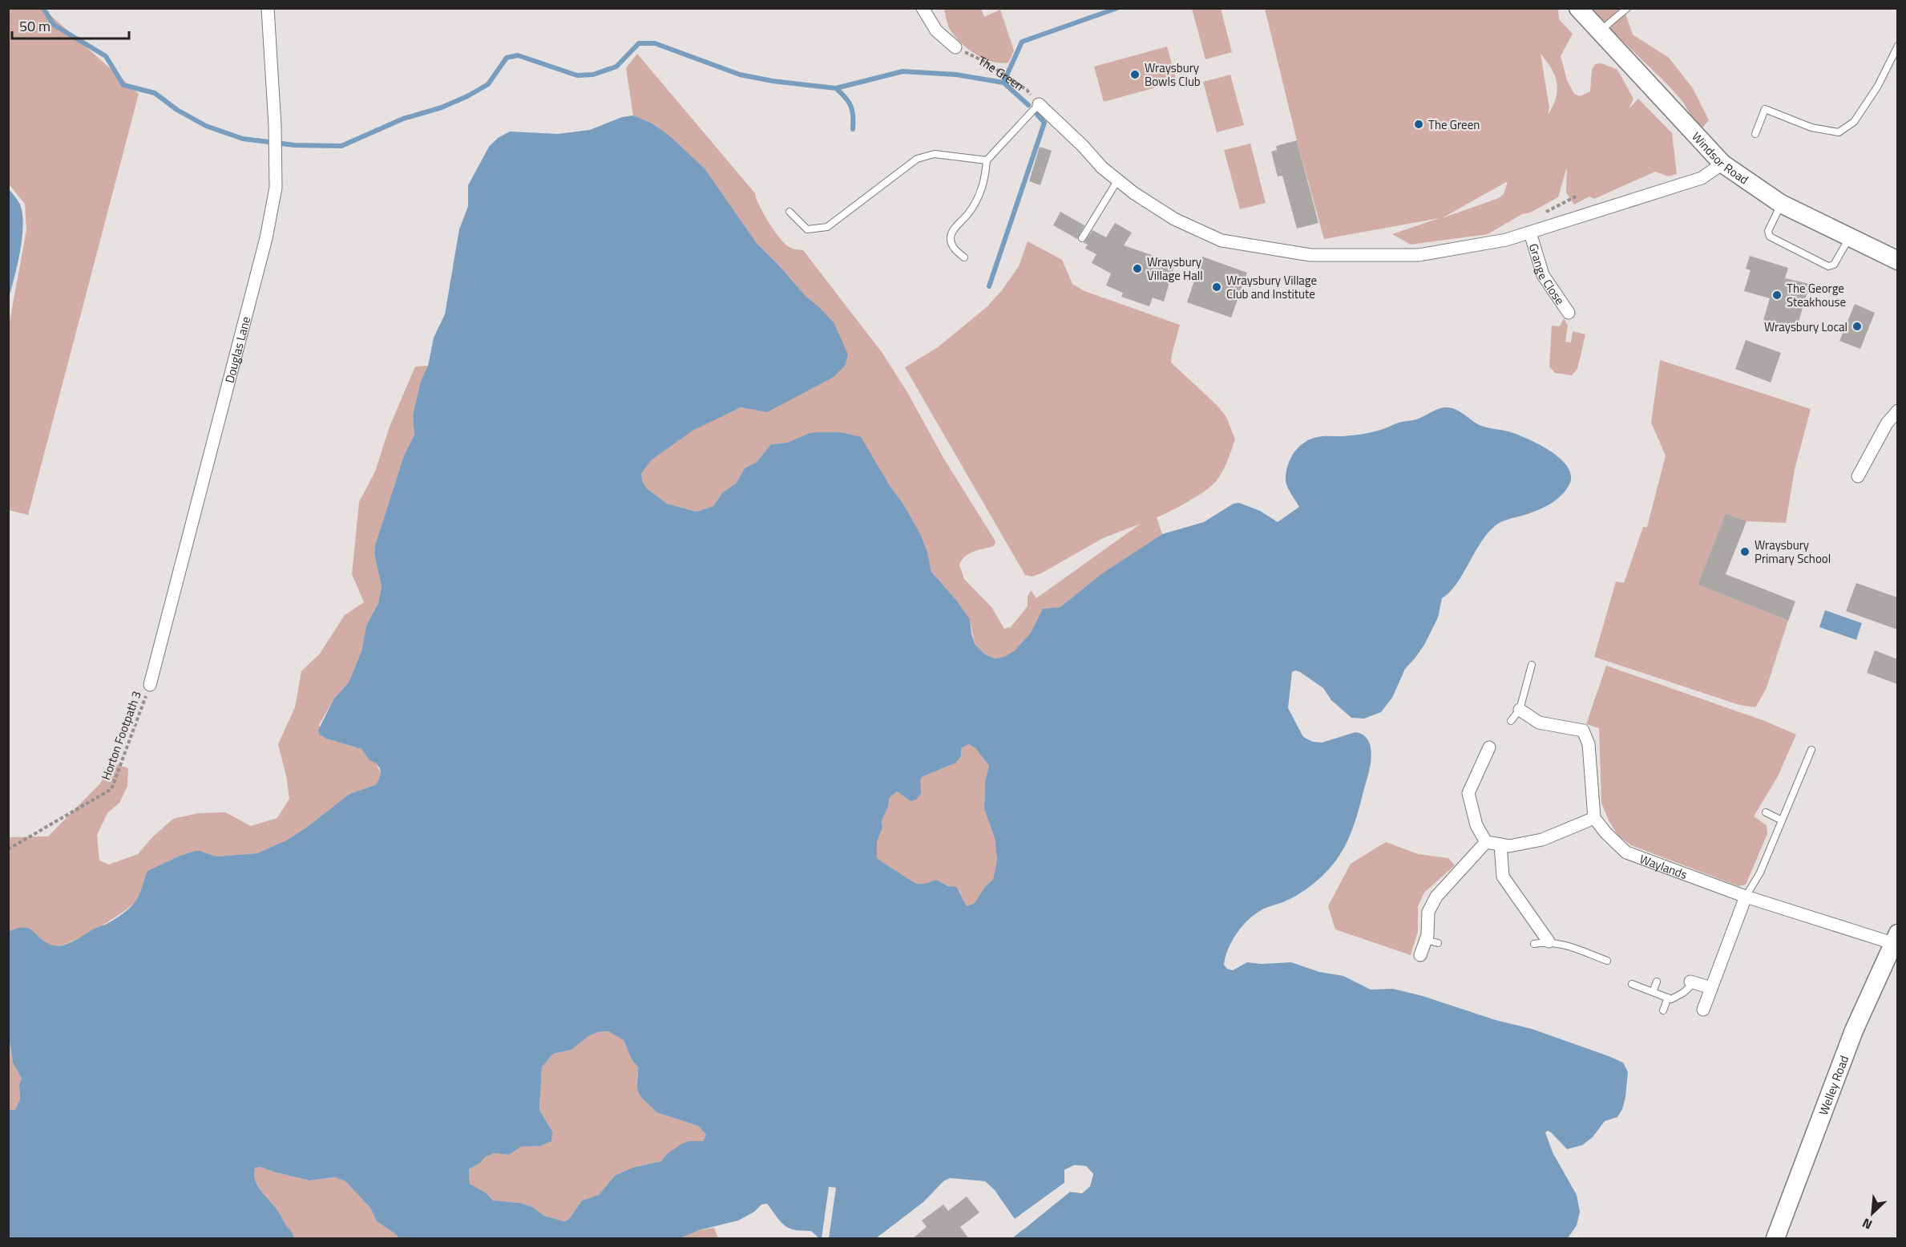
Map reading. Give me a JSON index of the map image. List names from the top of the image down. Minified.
{"streets":{"main road":["Windsor Road","Welley Road"],"street":["Grange Close","Douglas Lane","Waylands"],"path":["The Green","Horton Footpath 3"]},"crossings":[["Douglas Lane","Horton Footpath 3"],["Waylands","Welley Road"]],"places":["Wraysbury Bowls Club","The Green","Wraysbury Village Hall","Wraysbury Village Club and Institute","The George Steakhouse","Wraysbury Local","Wraysbury Primary School"],"scale_bar":"50 m","north":"bottom left"}
